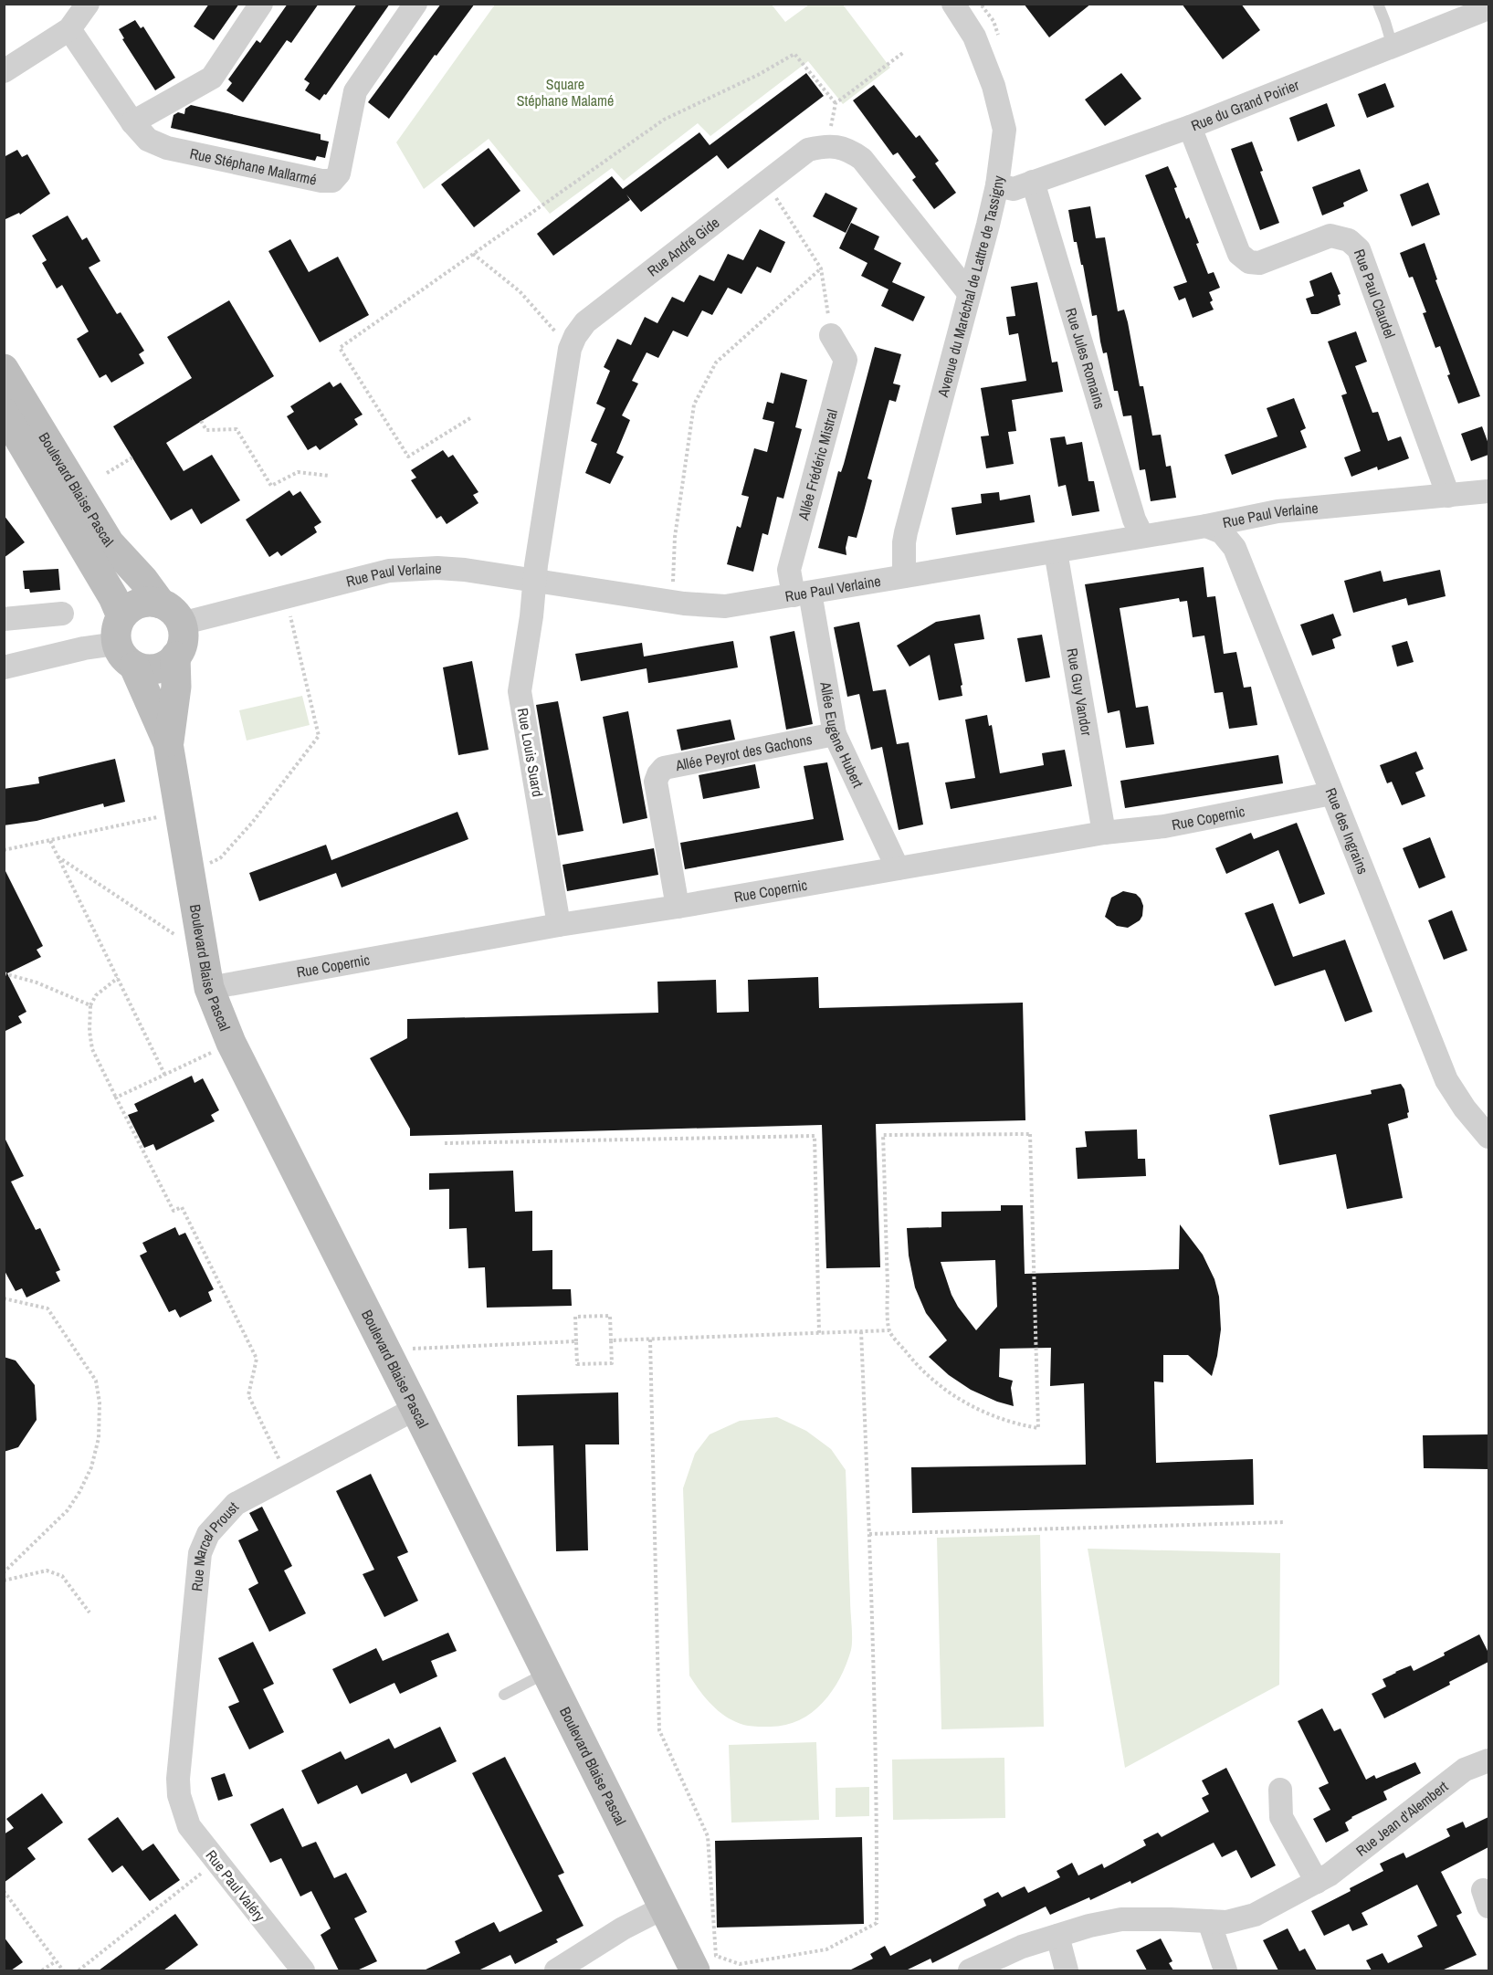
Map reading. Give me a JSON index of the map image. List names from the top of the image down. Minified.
{"streets":{"street":["Rue du Grand Poirier","Rue Stéphane Mallarmé","Rue André Gide","Avenue du Maréchal de Lattre de Tassigny","Rue Paul Claudel","Rue Jules Romains","Allée Frédéric Mistral","Boulevard Blaise Pascal","Rue Paul Verlaine","Rue Guy Vandor","Allée Eugène Hubert","Rue Louis Suard","Allée Peyrot des Gachons","Rue Copernic","Rue des Ingrains","Rue Marcel Proust","Rue Jean d'Alembert","Rue Paul Valéry"]},"crossings":[["Rue du Grand Poirier","Avenue du Maréchal de Lattre de Tassigny"],["Rue du Grand Poirier","Rue Paul Claudel"],["Rue du Grand Poirier","Rue Jules Romains"],["Rue André Gide","Rue Paul Verlaine"],["Rue André Gide","Rue Louis Suard"],["Avenue du Maréchal de Lattre de Tassigny","Rue Paul Verlaine"],["Rue Paul Claudel","Rue Paul Verlaine"],["Rue Jules Romains","Rue Paul Verlaine"],["Allée Frédéric Mistral","Rue Paul Verlaine"],["Allée Frédéric Mistral","Allée Eugène Hubert"],["Boulevard Blaise Pascal","Rue Paul Verlaine"],["Boulevard Blaise Pascal","Rue Copernic"],["Boulevard Blaise Pascal","Rue Marcel Proust"],["Rue Paul Verlaine","Rue Guy Vandor"],["Rue Paul Verlaine","Allée Eugène Hubert"],["Rue Paul Verlaine","Rue Louis Suard"],["Rue Paul Verlaine","Rue des Ingrains"],["Rue Guy Vandor","Rue Copernic"],["Allée Eugène Hubert","Allée Peyrot des Gachons"],["Allée Eugène Hubert","Rue Copernic"],["Rue Louis Suard","Rue Copernic"],["Allée Peyrot des Gachons","Rue Copernic"],["Rue Copernic","Rue des Ingrains"],["Rue Marcel Proust","Rue Paul Valéry"]],"parks":["Square Stéphane Malamé"]}
